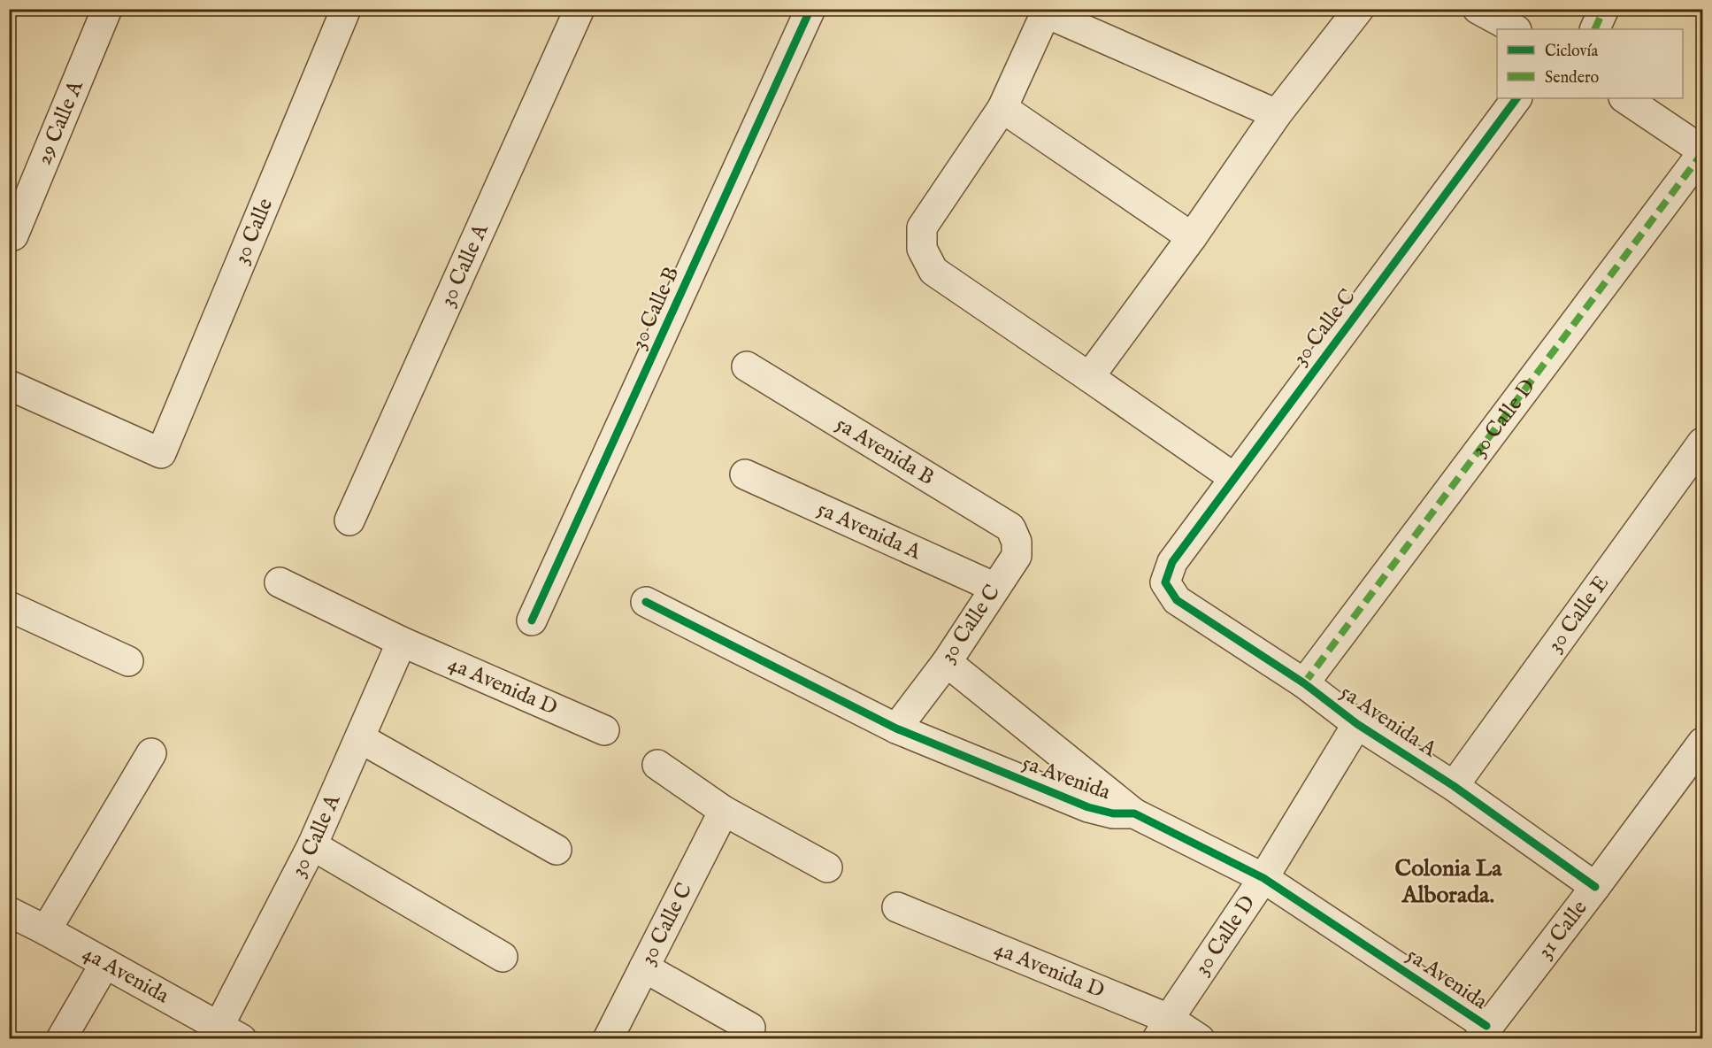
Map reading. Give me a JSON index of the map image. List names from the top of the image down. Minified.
{"streets":{"street":["29 Calle A","30 Calle","30 Calle A","30 Calle B","30 Calle C","30 Calle D","5a Avenida B","5a Avenida A","30 Calle E","4a Avenida D","5a Avenida","31 Calle","4a Avenida"]},"crossings":[["30 Calle A","4a Avenida D"],["30 Calle A","4a Avenida"],["30 Calle C","5a Avenida B"],["30 Calle C","5a Avenida A"],["30 Calle C","5a Avenida"],["30 Calle D","5a Avenida A"],["30 Calle D","4a Avenida D"],["30 Calle D","5a Avenida"],["5a Avenida A","30 Calle E"],["5a Avenida A","31 Calle"],["5a Avenida","31 Calle"]],"districts":["Colonia La Alborada."],"legend":["Ciclovía","Sendero"]}
